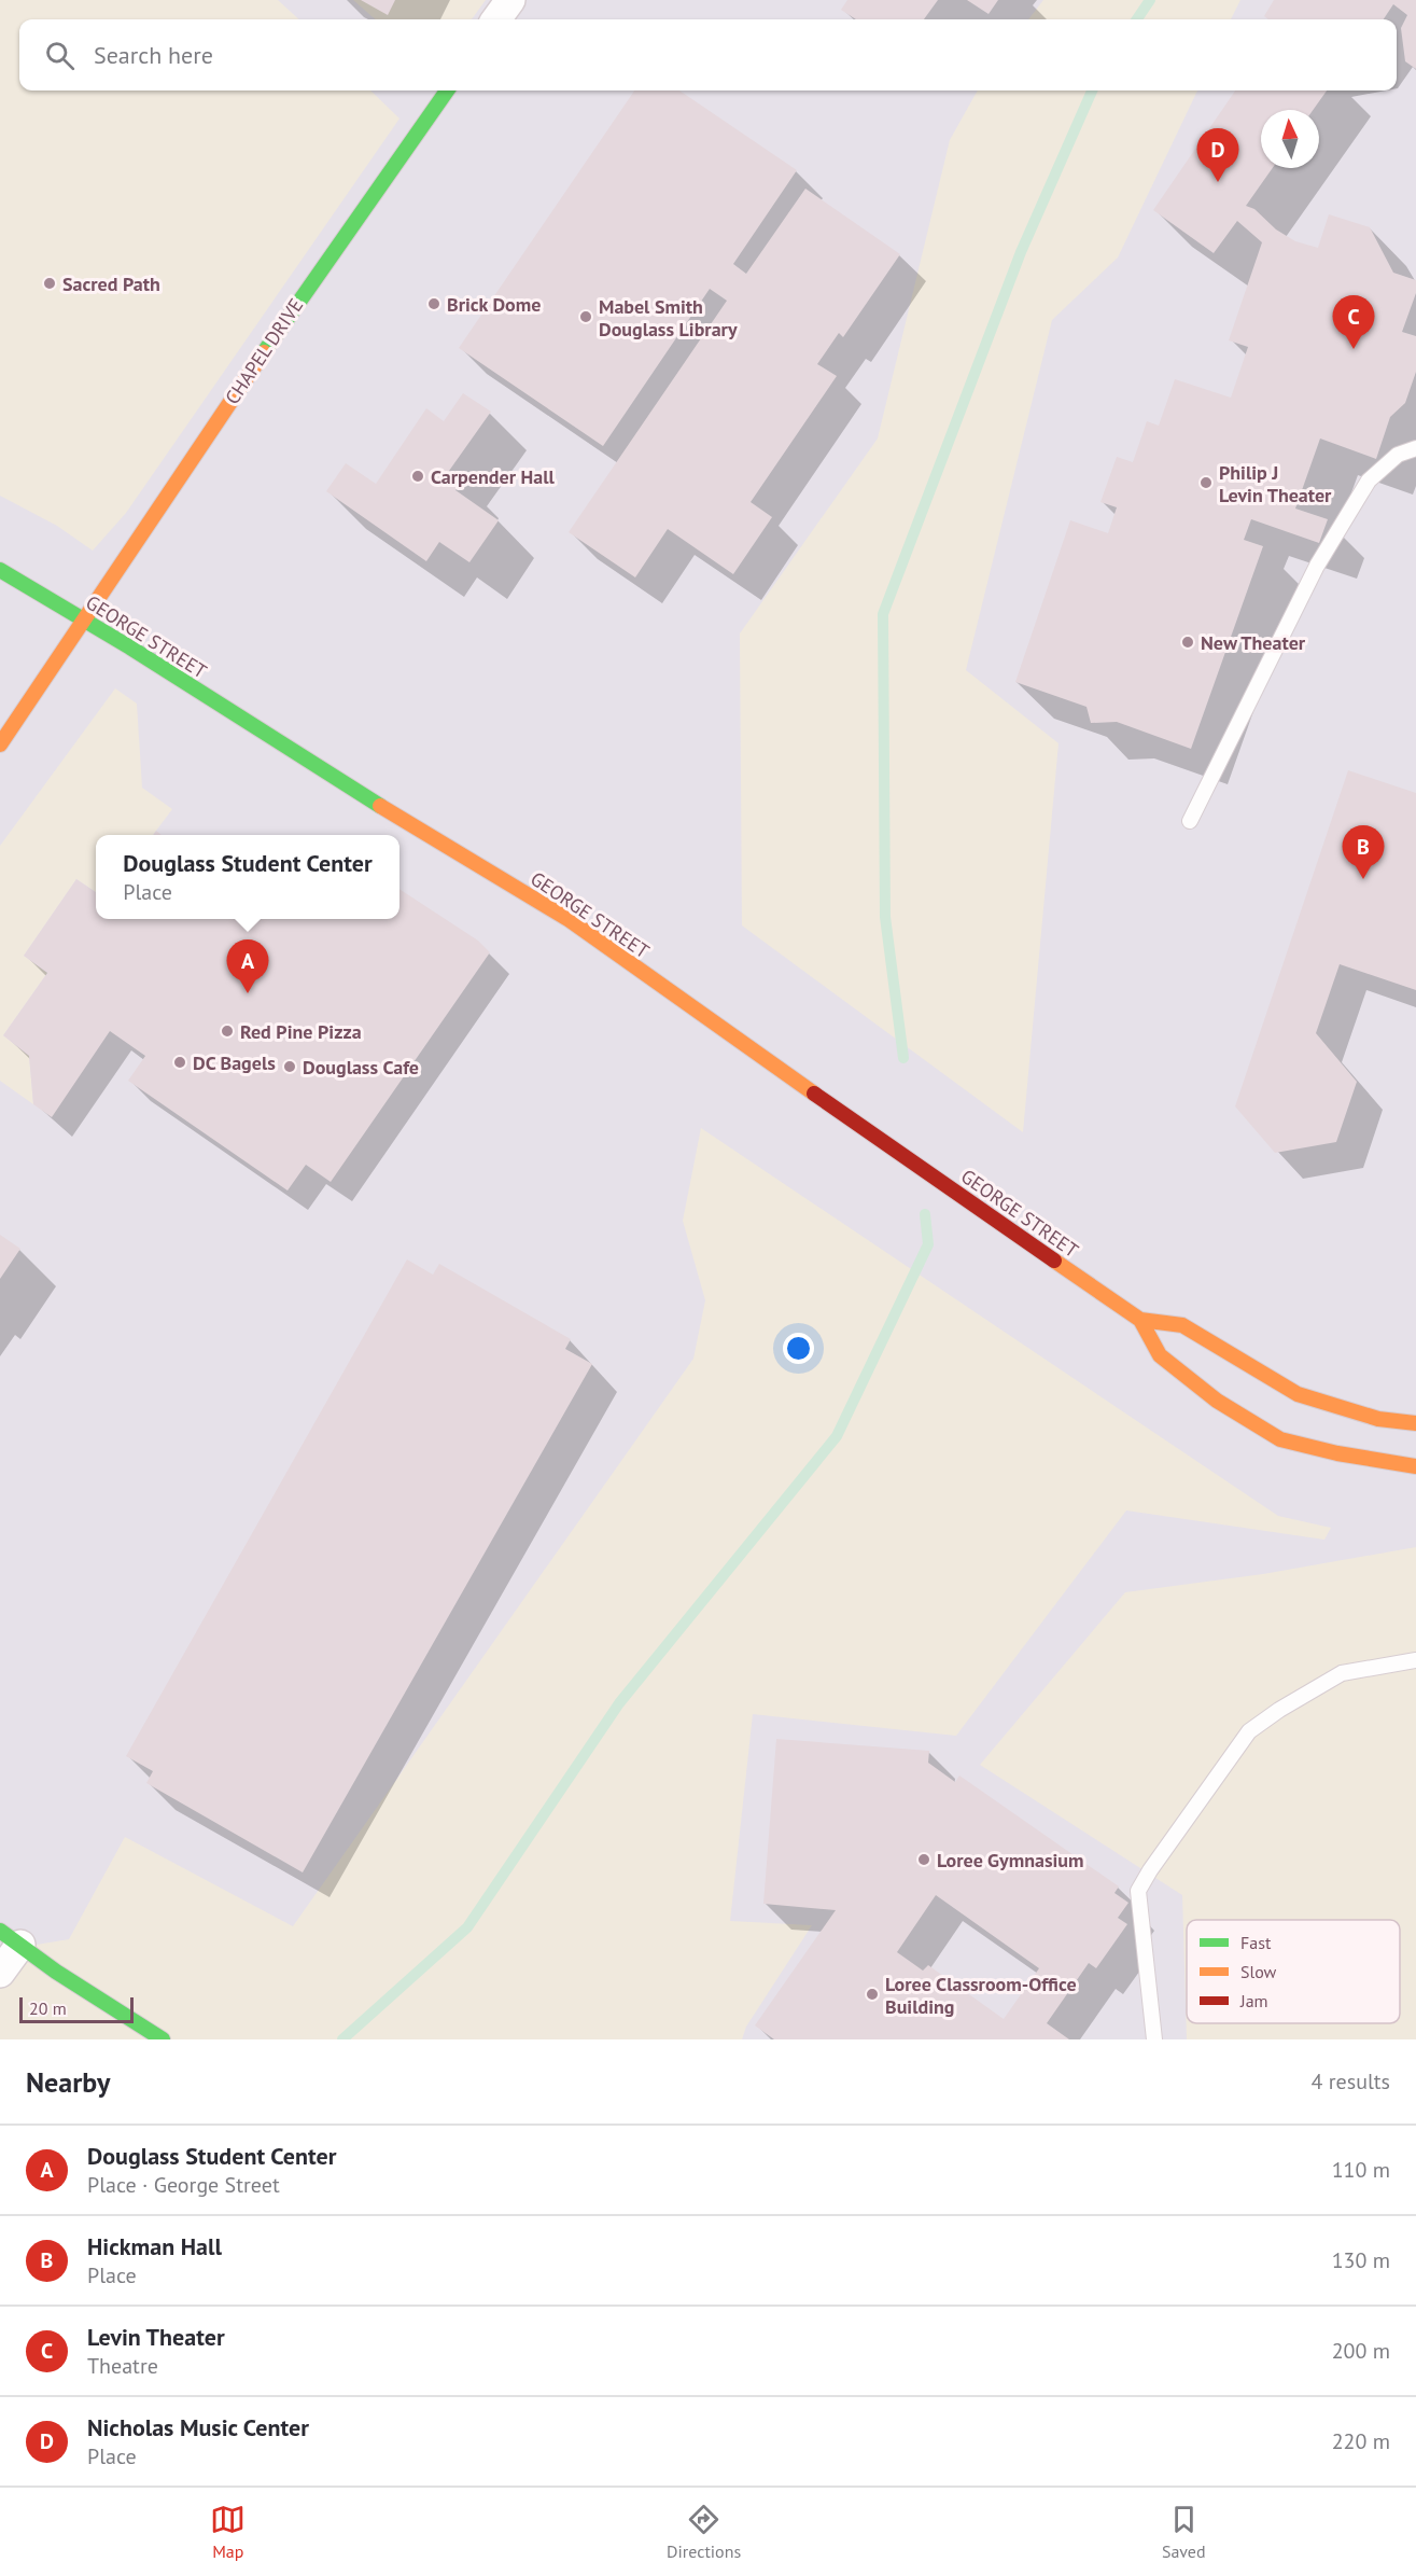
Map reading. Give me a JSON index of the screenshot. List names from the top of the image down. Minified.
{"streets":{"street":["CHAPEL DRIVE","GEORGE STREET"]},"crossings":[["CHAPEL DRIVE","GEORGE STREET"]],"places":["Sacred Path","Brick Dome","Mabel Smith Douglass Library","Carpender Hall","Philip J Levin Theater","New Theater","Red Pine Pizza","DC Bagels","Douglass Cafe","Loree Gymnasium","Loree Classroom-Office Building"],"legend":["Fast","Slow","Jam"],"scale_bar":"20 m","north":"top","page":{"search":"Search here","pins":["D","C","B","A"],"popup":["Douglass Student Center","Place"],"scale":"20 m","heading":["Nearby","4 results"],"list":[{"mark":"A","name":"Douglass Student Center","note":"Place · George Street","value":"110 m"},{"mark":"B","name":"Hickman Hall","note":"Place","value":"130 m"},{"mark":"C","name":"Levin Theater","note":"Theatre","value":"200 m"},{"mark":"D","name":"Nicholas Music Center","note":"Place","value":"220 m"}],"nav":["Map","Directions","Saved"]}}
